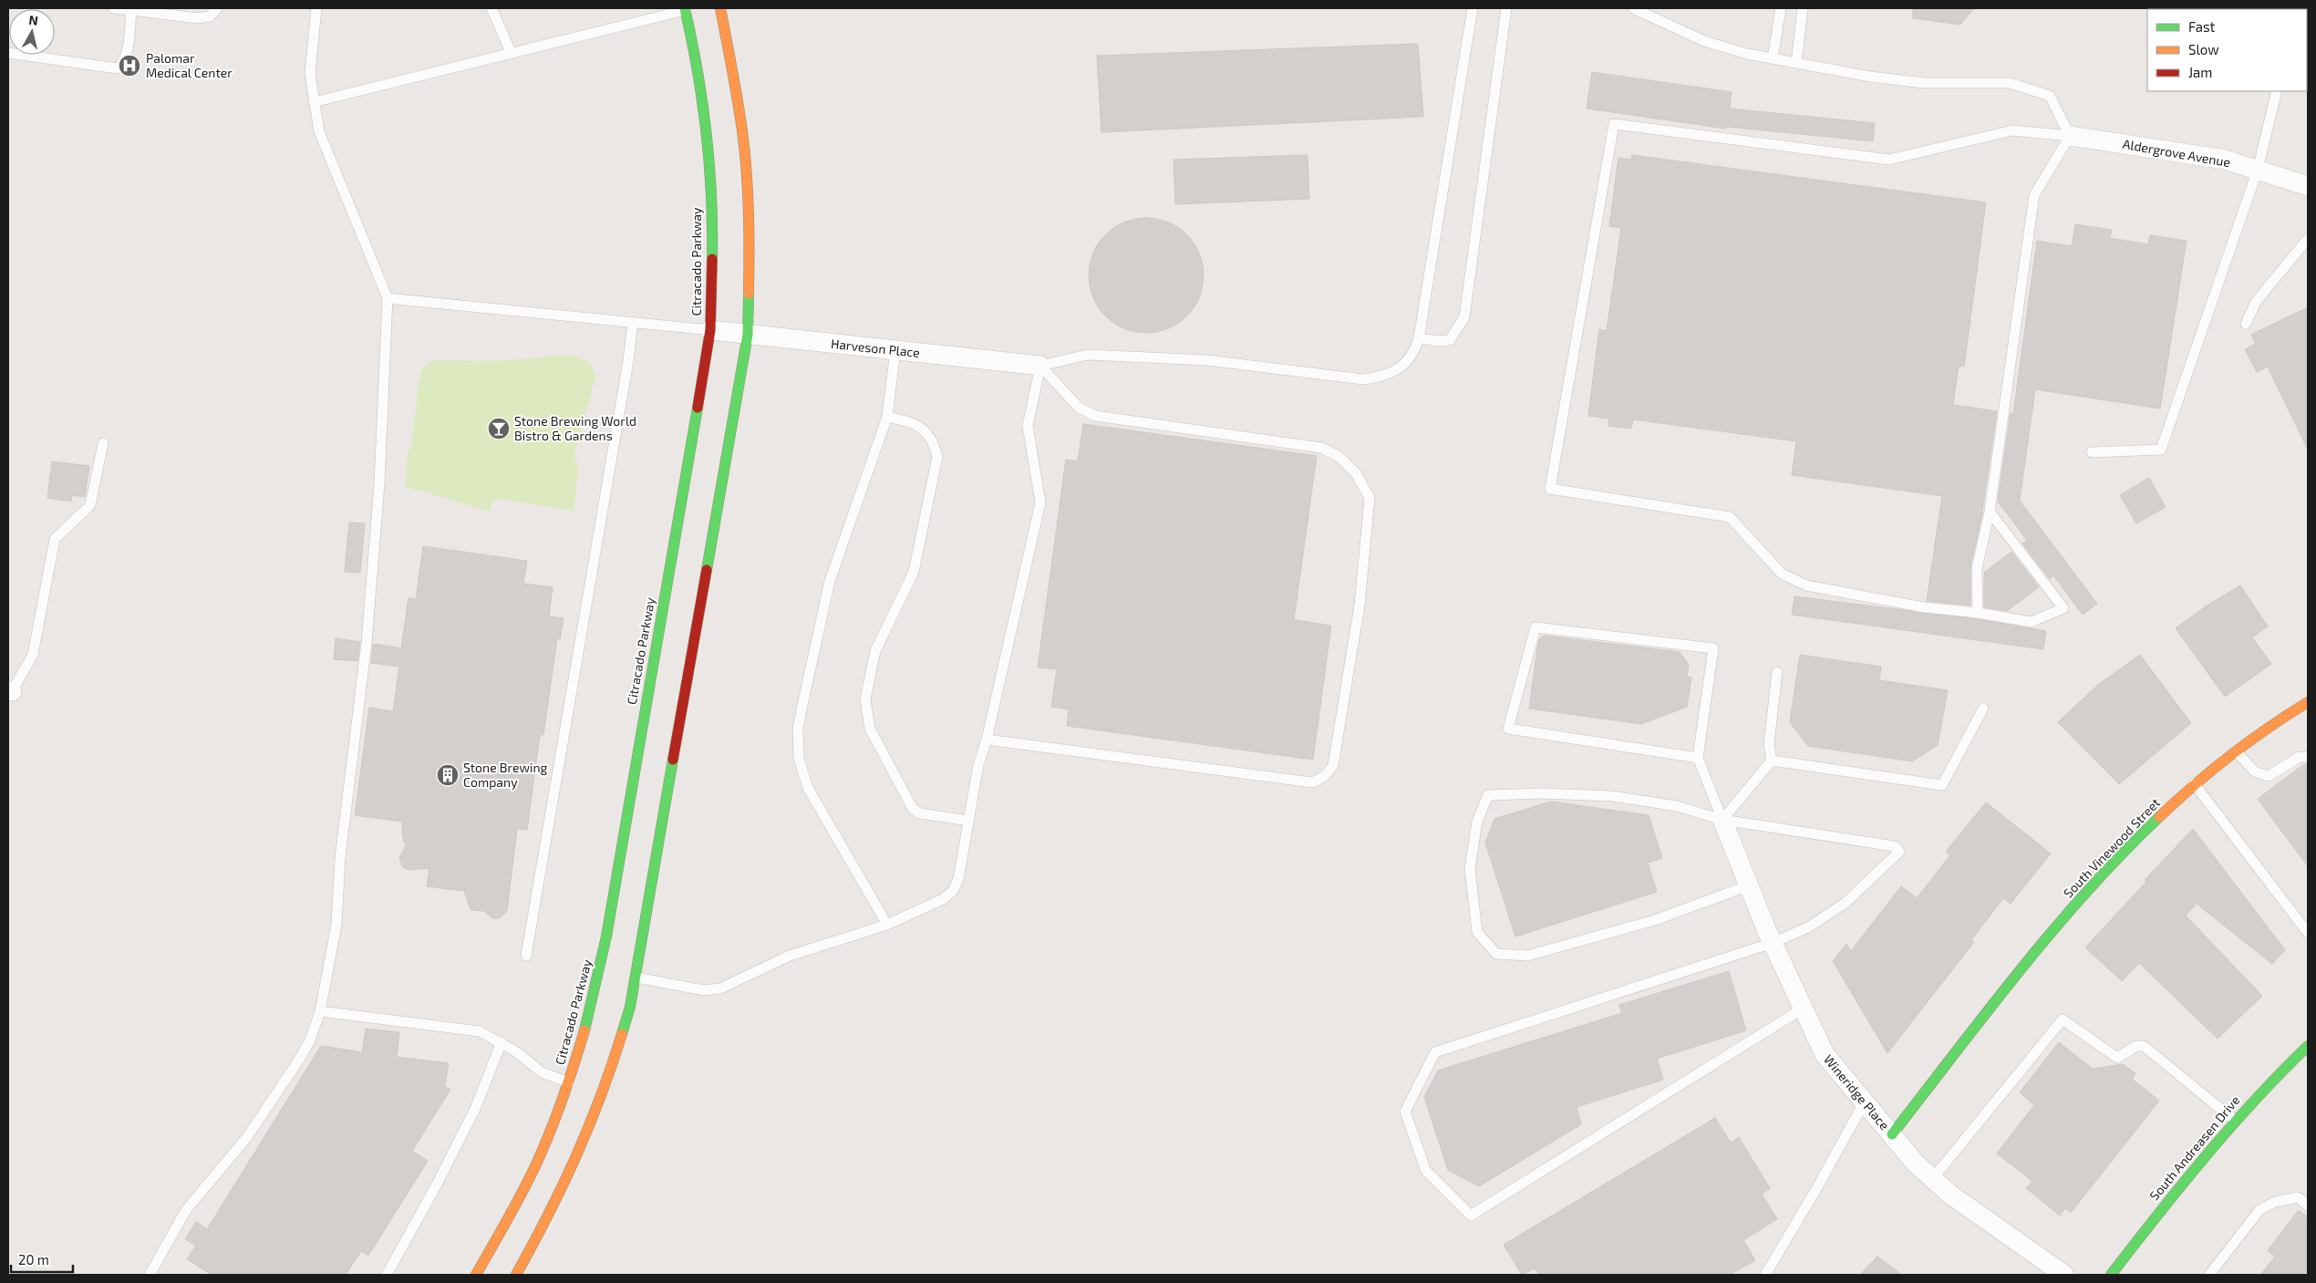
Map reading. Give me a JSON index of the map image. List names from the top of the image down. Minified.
{"streets":{"main road":["Citracado Parkway","South Vinewood Street","South Andreasen Drive"],"street":["Aldergrove Avenue","Harveson Place","Wineridge Place"]},"crossings":[["Citracado Parkway","Harveson Place"],["South Vinewood Street","Wineridge Place"]],"places":{"hospital":["Palomar Medical Center"],"bar":["Stone Brewing World Bistro & Gardens"],"building":["Stone Brewing Company"]},"legend":["Fast","Slow","Jam"],"scale_bar":"20 m","north":"top"}
